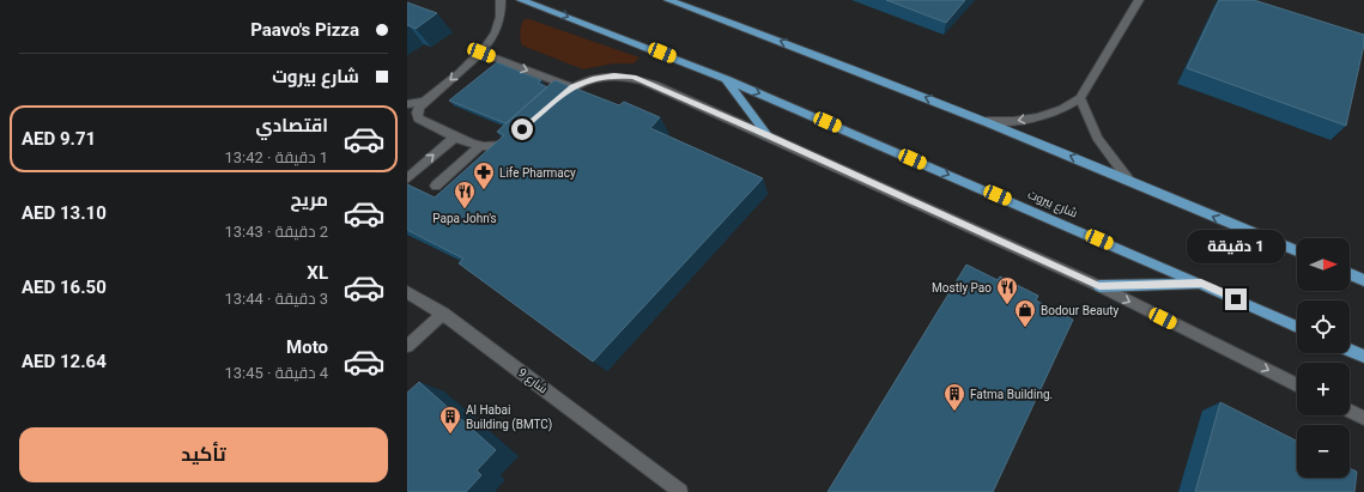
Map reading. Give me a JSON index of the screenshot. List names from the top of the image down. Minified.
{"streets":{"main road":["شارع بيروت"],"street":["شارع 9"]},"places":{"pharmacy":["Life Pharmacy"],"restaurant":["Papa John's","Mostly Pao"],"shop":["Bodour Beauty"],"building":["Fatma Building.","Al Habai Building (BMTC)"]},"north":"right","page":{"banner":["Paavo's Pizza","شارع بيروت"],"list":[{"name":"اقتصادي","note":"1 دقيقة · 13:42","value":"AED 9.71"},{"name":"مريح","note":"2 دقيقة · 13:43","value":"AED 13.10"},{"name":"XL","note":"3 دقيقة · 13:44","value":"AED 16.50"},{"name":"Moto","note":"4 دقيقة · 13:45","value":"AED 12.64"}],"bubble":"1 دقيقة","map_buttons":["+","−"],"buttons":"تأكيد"}}
